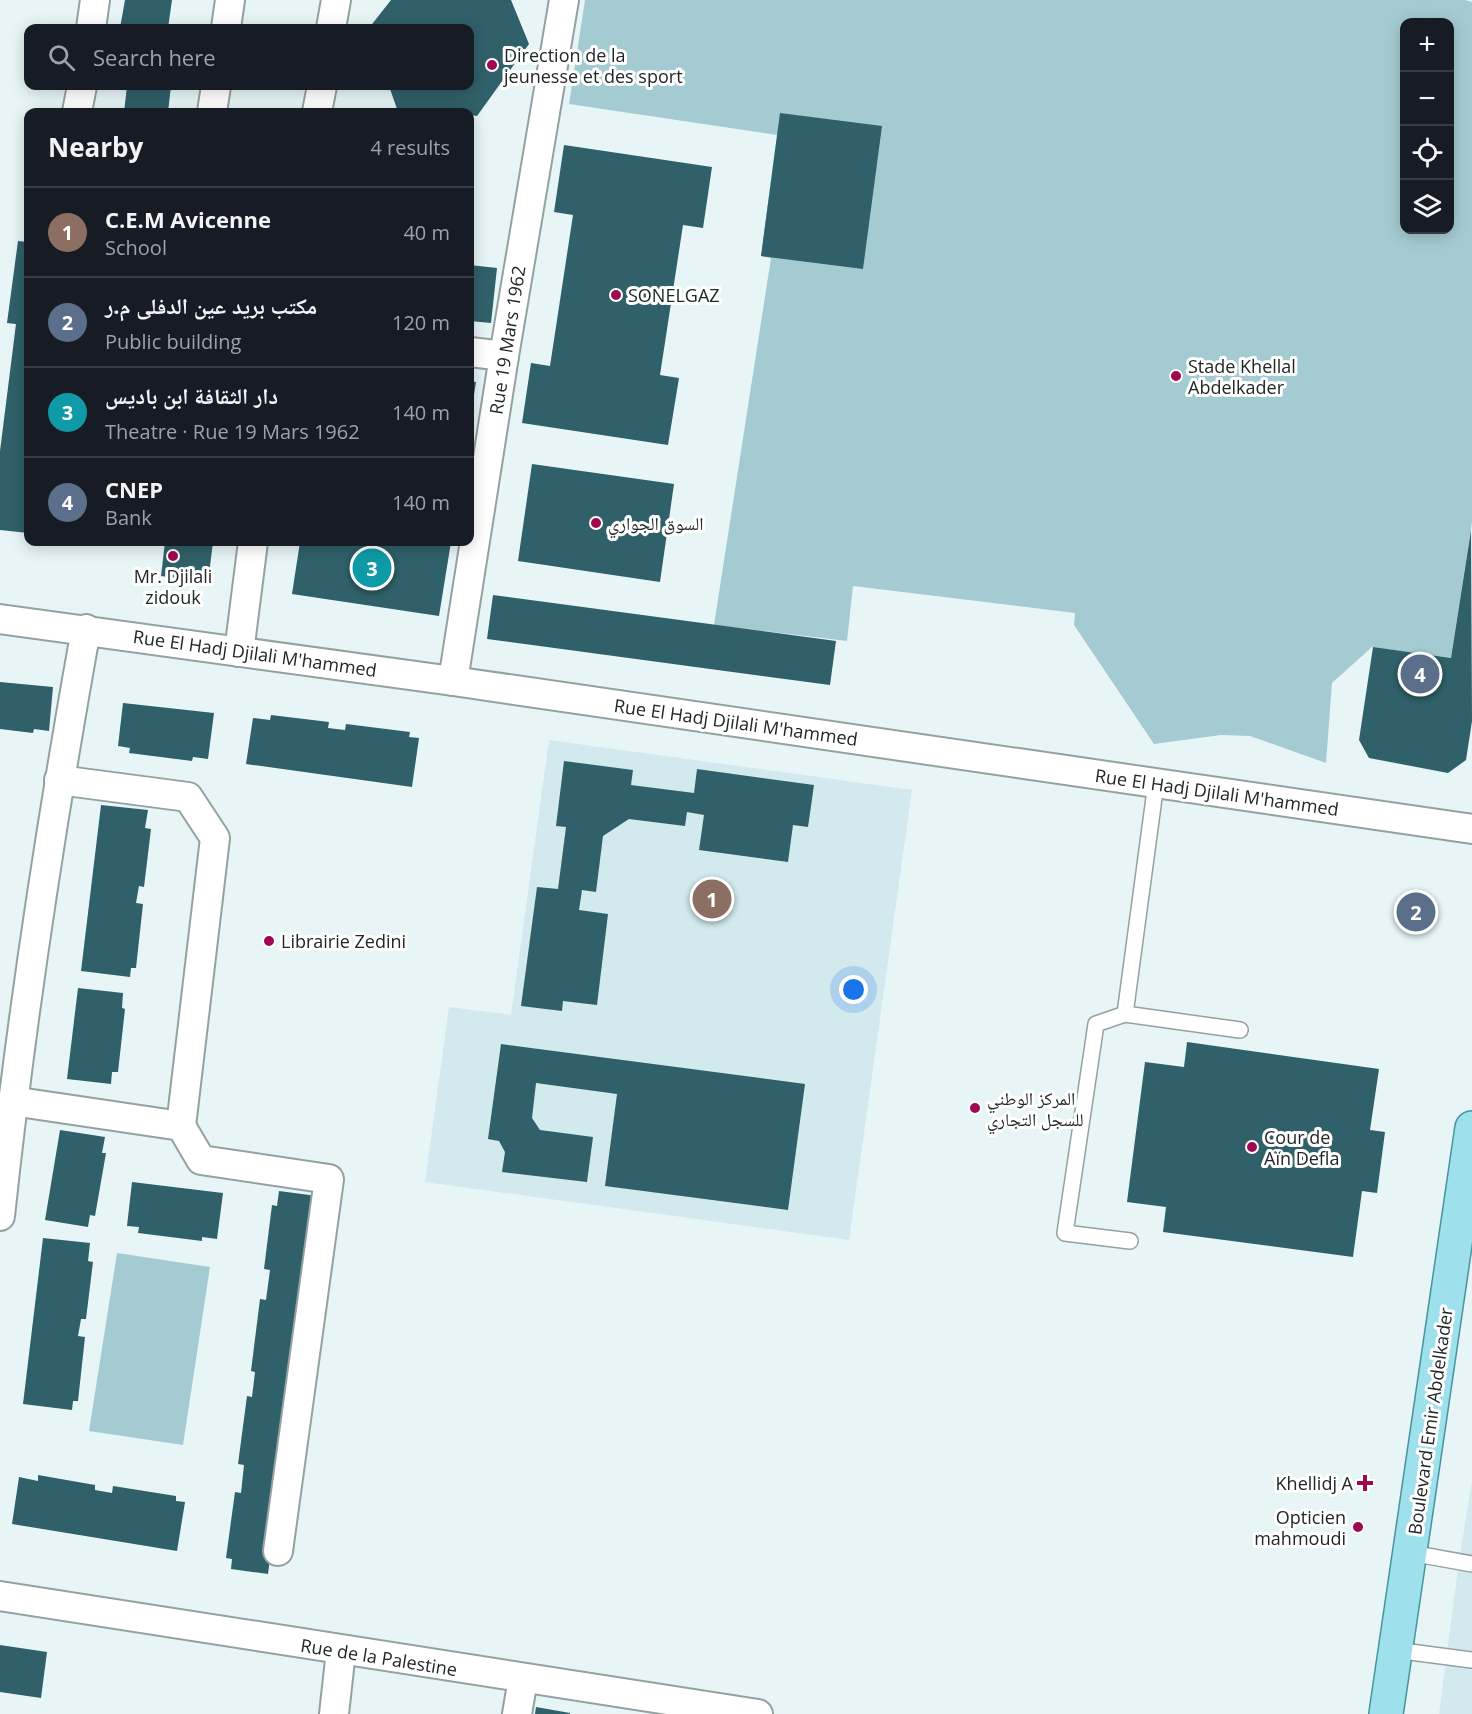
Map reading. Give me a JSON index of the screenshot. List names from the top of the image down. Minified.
{"streets":{"main road":["Boulevard Emir Abdelkader"],"street":["Rue 19 Mars 1962","Rue El Hadj Djilali M'hammed","Rue de la Palestine"]},"crossings":[["Rue 19 Mars 1962","Rue El Hadj Djilali M'hammed"]],"places":{"other":["Direction de la jeunesse et des sport","SONELGAZ","Stade Khellal Abdelkader","السوق الجواري","Mr. Djilali zidouk","Librairie Zedini","المركز الوطني للسجل التجاري","Cour de Aïn Defla","Opticien mahmoudi"],"health":["Khellidj A"]},"page":{"map_buttons":["+","−"],"search":"Search here","heading":["Nearby","4 results"],"list":[{"mark":"1","name":"C.E.M Avicenne","note":"School","value":"40 m"},{"mark":"2","name":"مكتب بريد عين الدفلى م.ر","note":"Public building","value":"120 m"},{"mark":"3","name":"دار الثقافة ابن باديس","note":"Theatre · Rue 19 Mars 1962","value":"140 m"},{"mark":"4","name":"CNEP","note":"Bank","value":"140 m"}],"pins":["3","4","1","2"]}}
